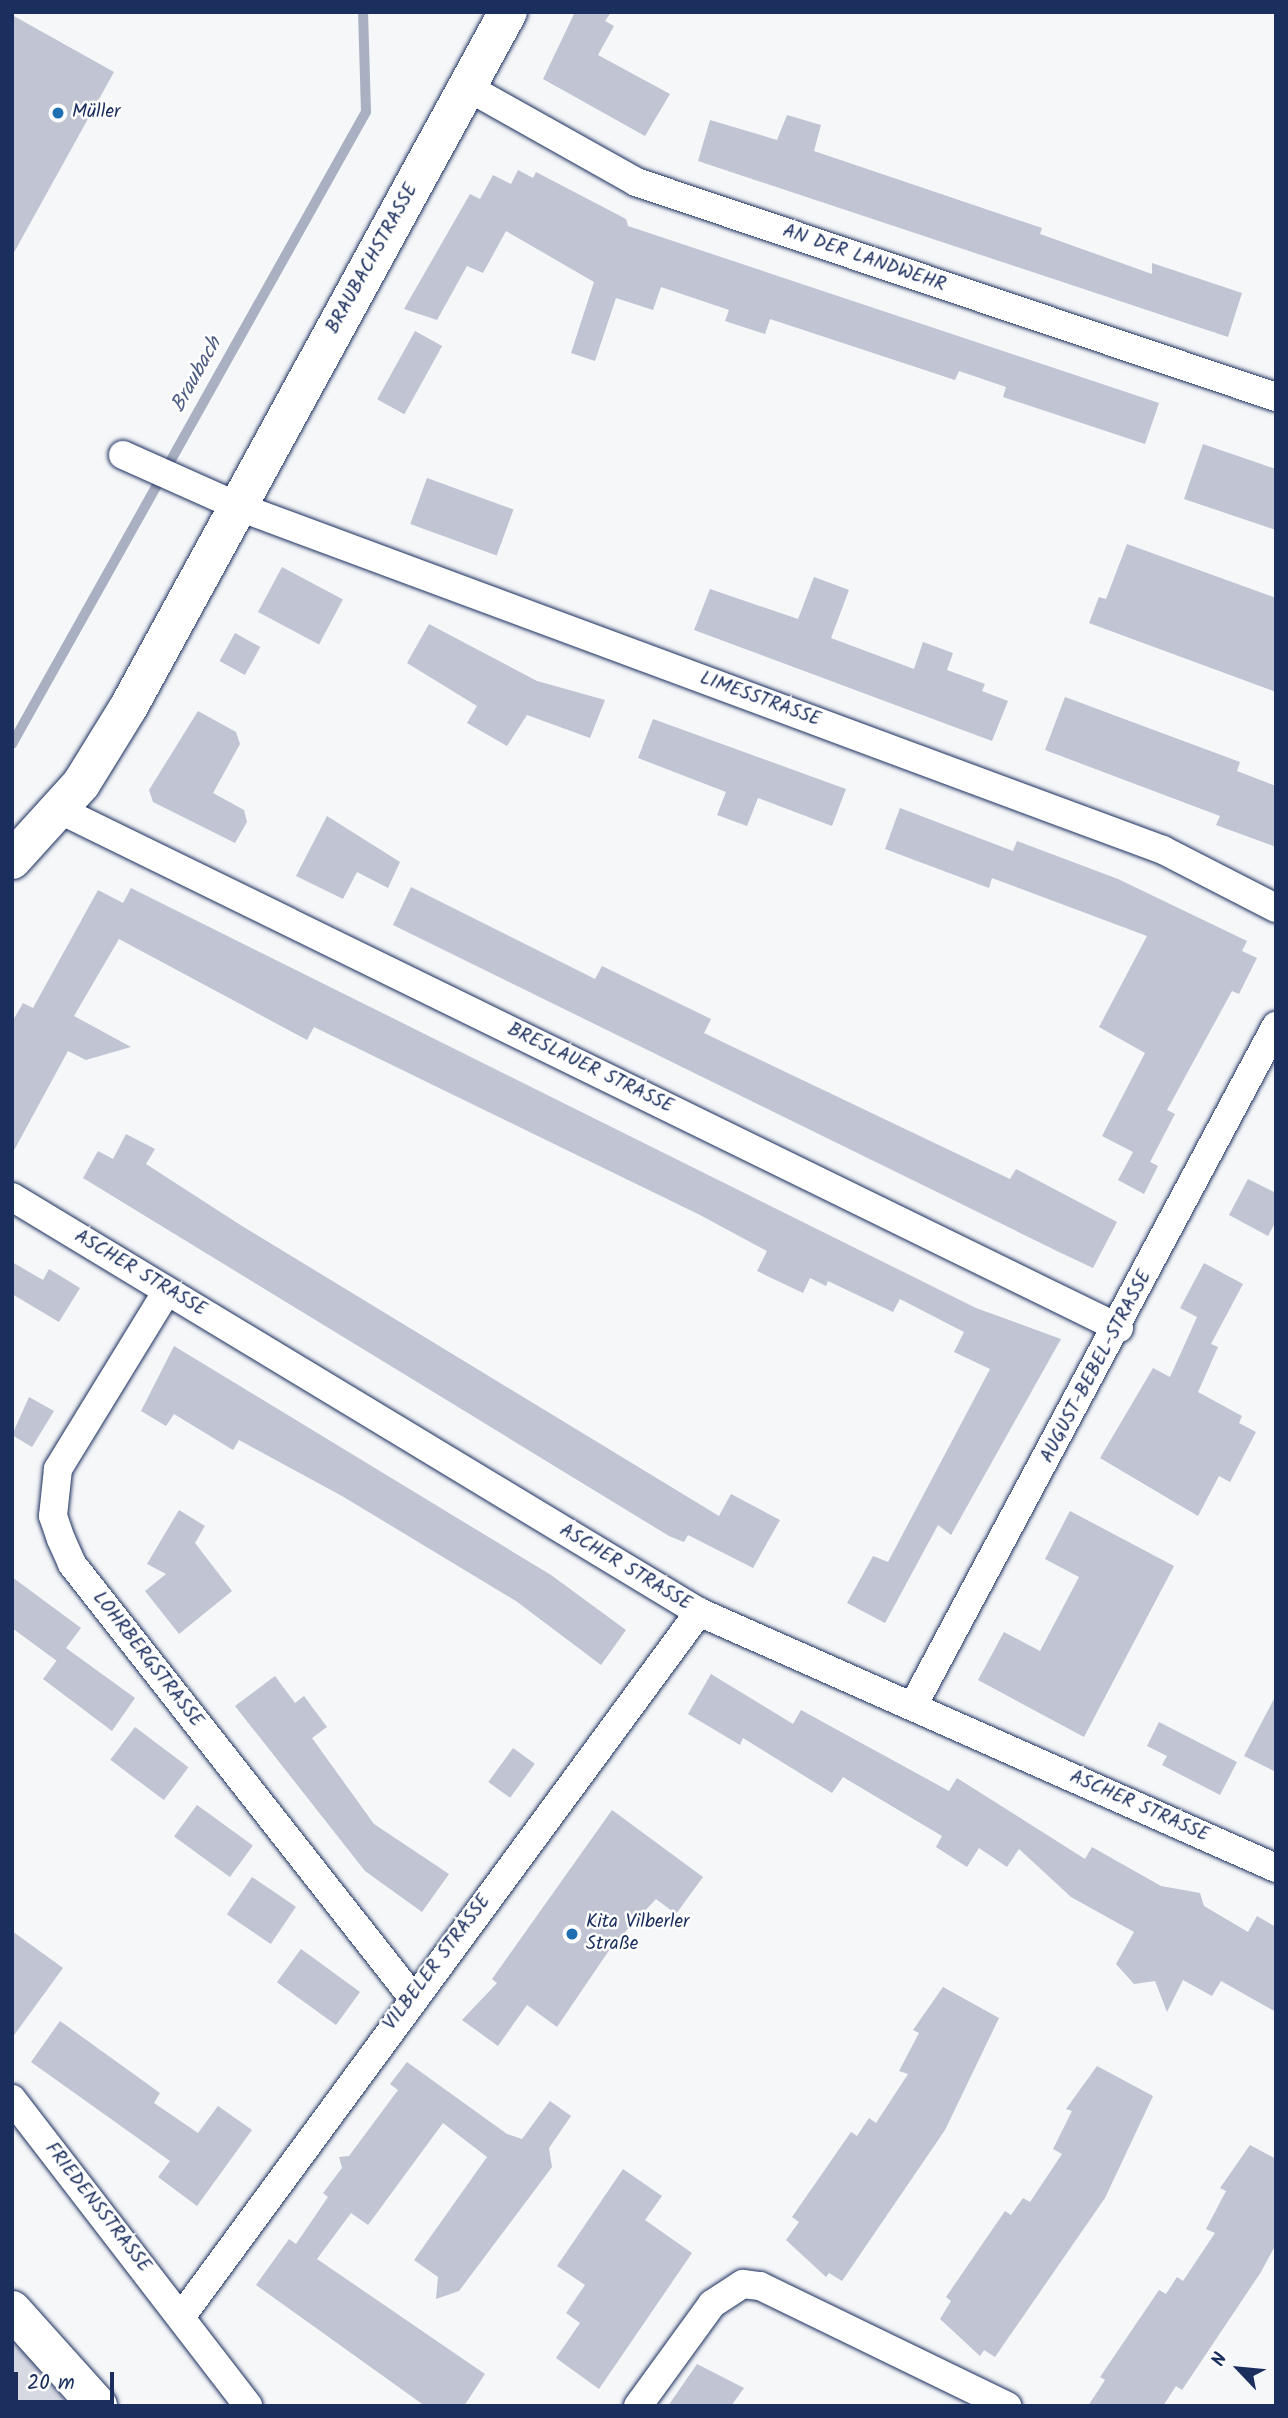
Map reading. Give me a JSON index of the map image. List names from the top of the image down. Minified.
{"streets":{"street":["BRAUBACHSTRASSE","AN DER LANDWEHR","LIMESSTRASSE","BRESLAUER STRASSE","ASCHER STRASSE","AUGUST-BEBEL-STRASSE","LOHRBERGSTRASSE","VILBELER STRASSE","FRIEDENSSTRASSE"]},"crossings":[["BRAUBACHSTRASSE","AN DER LANDWEHR"],["BRAUBACHSTRASSE","LIMESSTRASSE"],["BRAUBACHSTRASSE","BRESLAUER STRASSE"],["BRESLAUER STRASSE","AUGUST-BEBEL-STRASSE"],["ASCHER STRASSE","AUGUST-BEBEL-STRASSE"],["ASCHER STRASSE","LOHRBERGSTRASSE"],["ASCHER STRASSE","VILBELER STRASSE"],["LOHRBERGSTRASSE","VILBELER STRASSE"],["VILBELER STRASSE","FRIEDENSSTRASSE"]],"water":["Braubach"],"places":["Müller","Kita Vilberler Straße"],"scale_bar":"20 m","north":"top left"}
